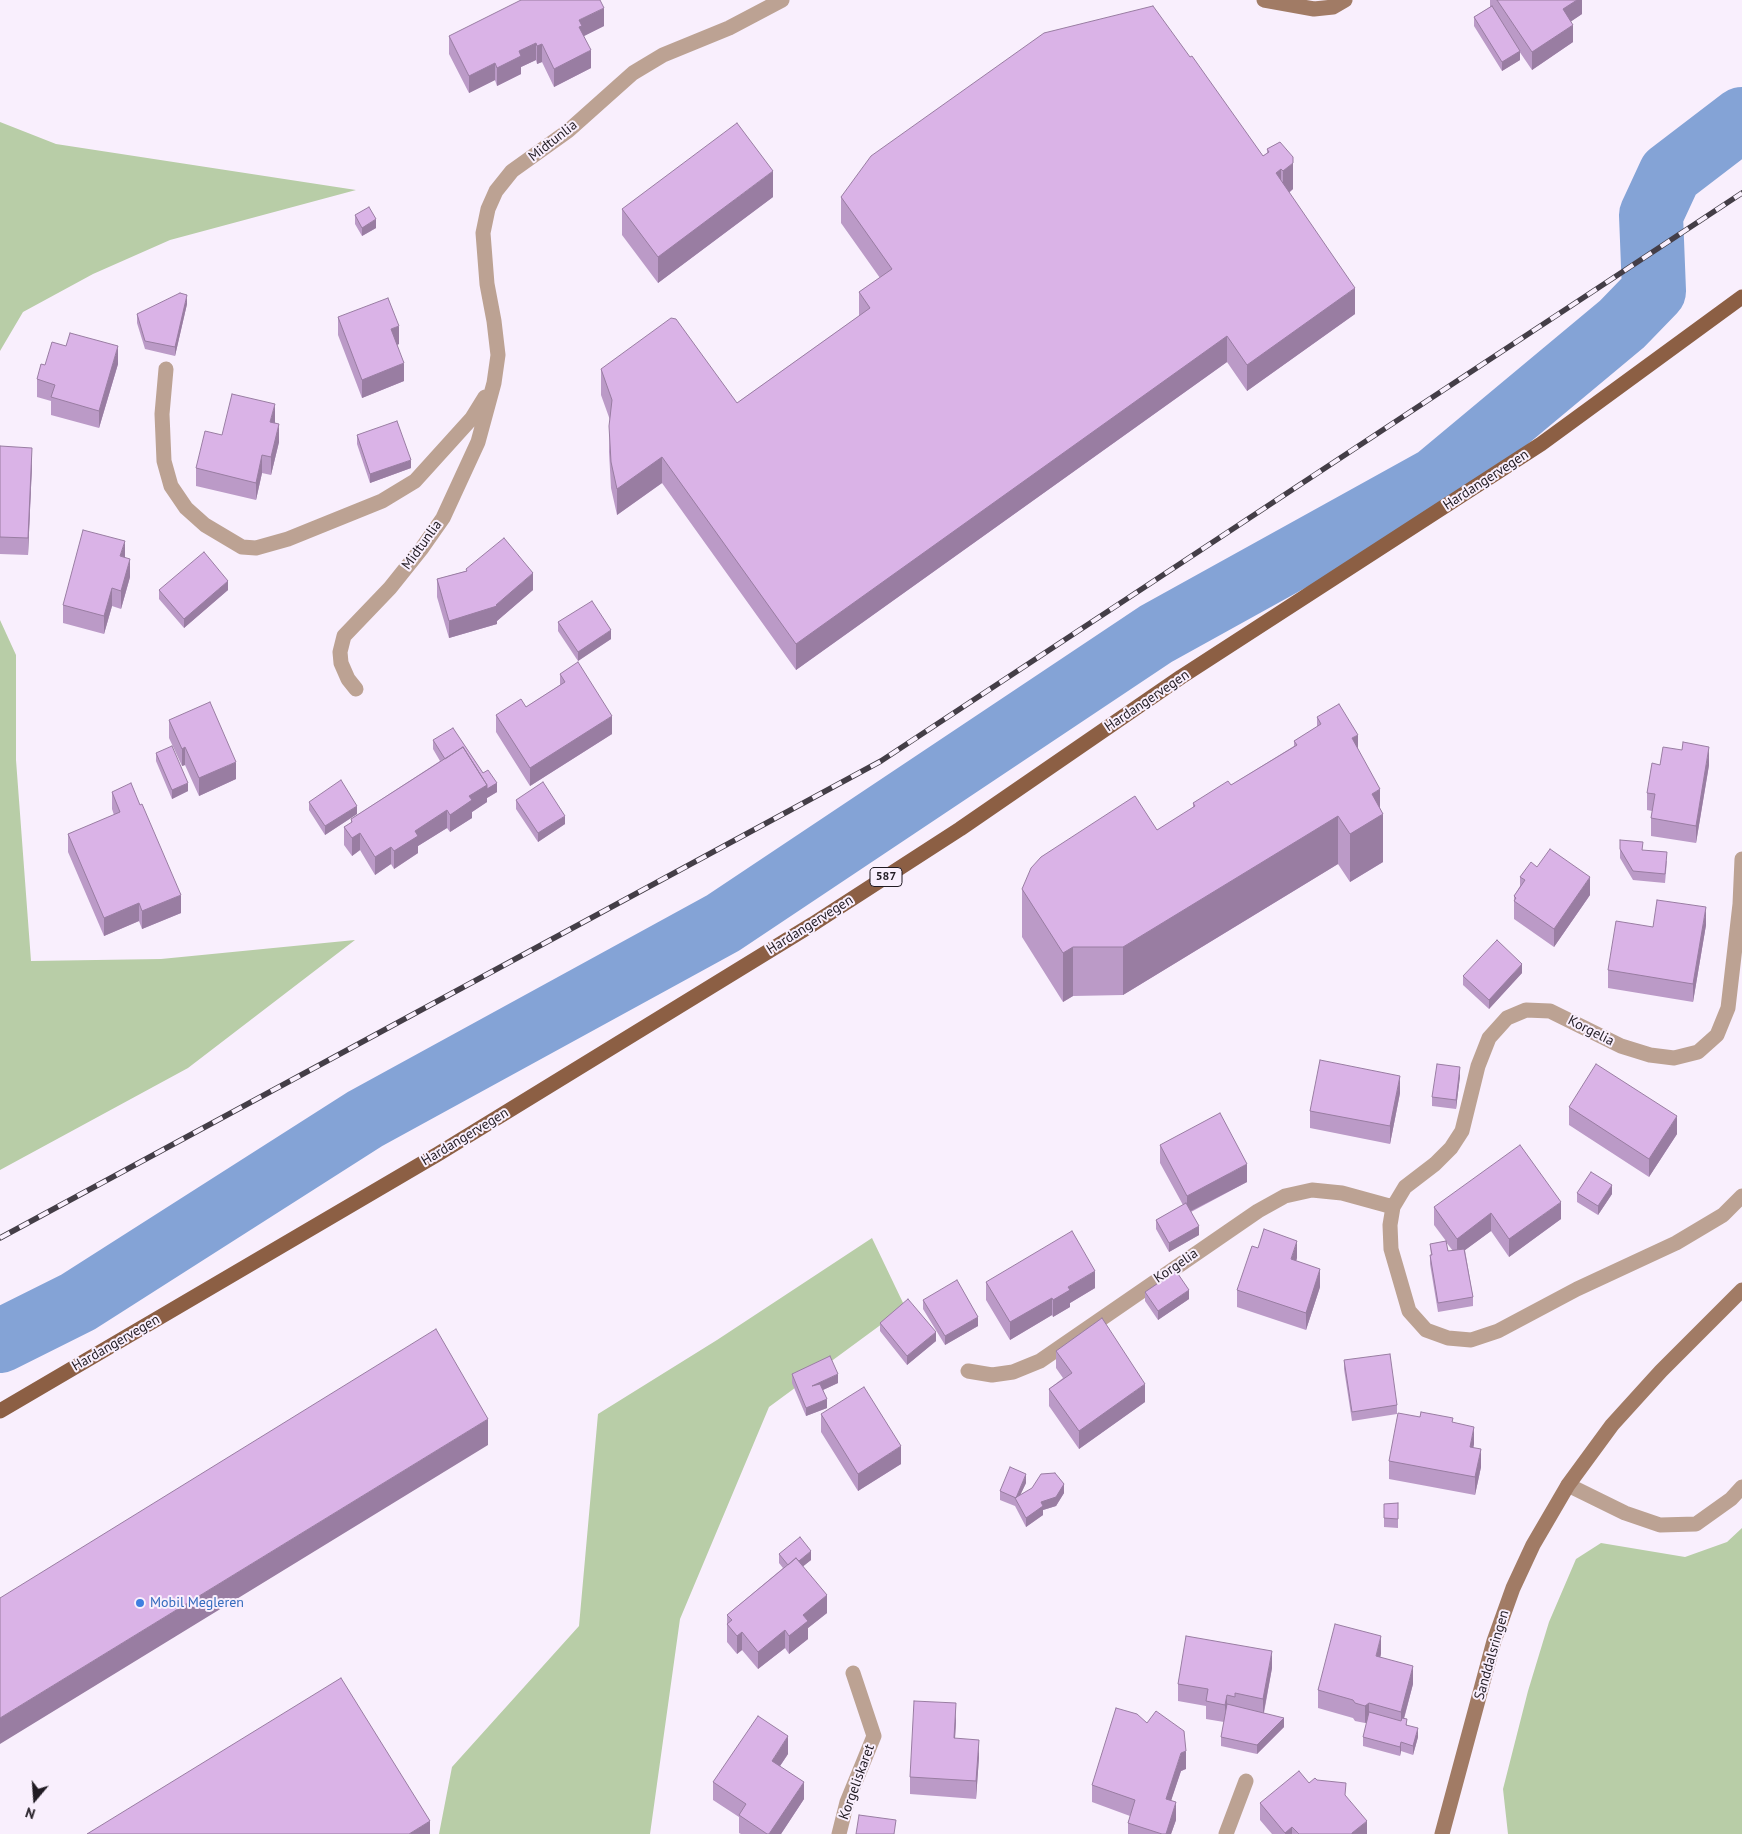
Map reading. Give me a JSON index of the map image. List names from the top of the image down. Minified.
{"streets":{"main road":["Hardangervegen","587","Sanddalsringen"],"street":["Midtunlia","Korgelia","Korgeliskaret"]},"places":["Mobil Megleren"],"north":"bottom"}
